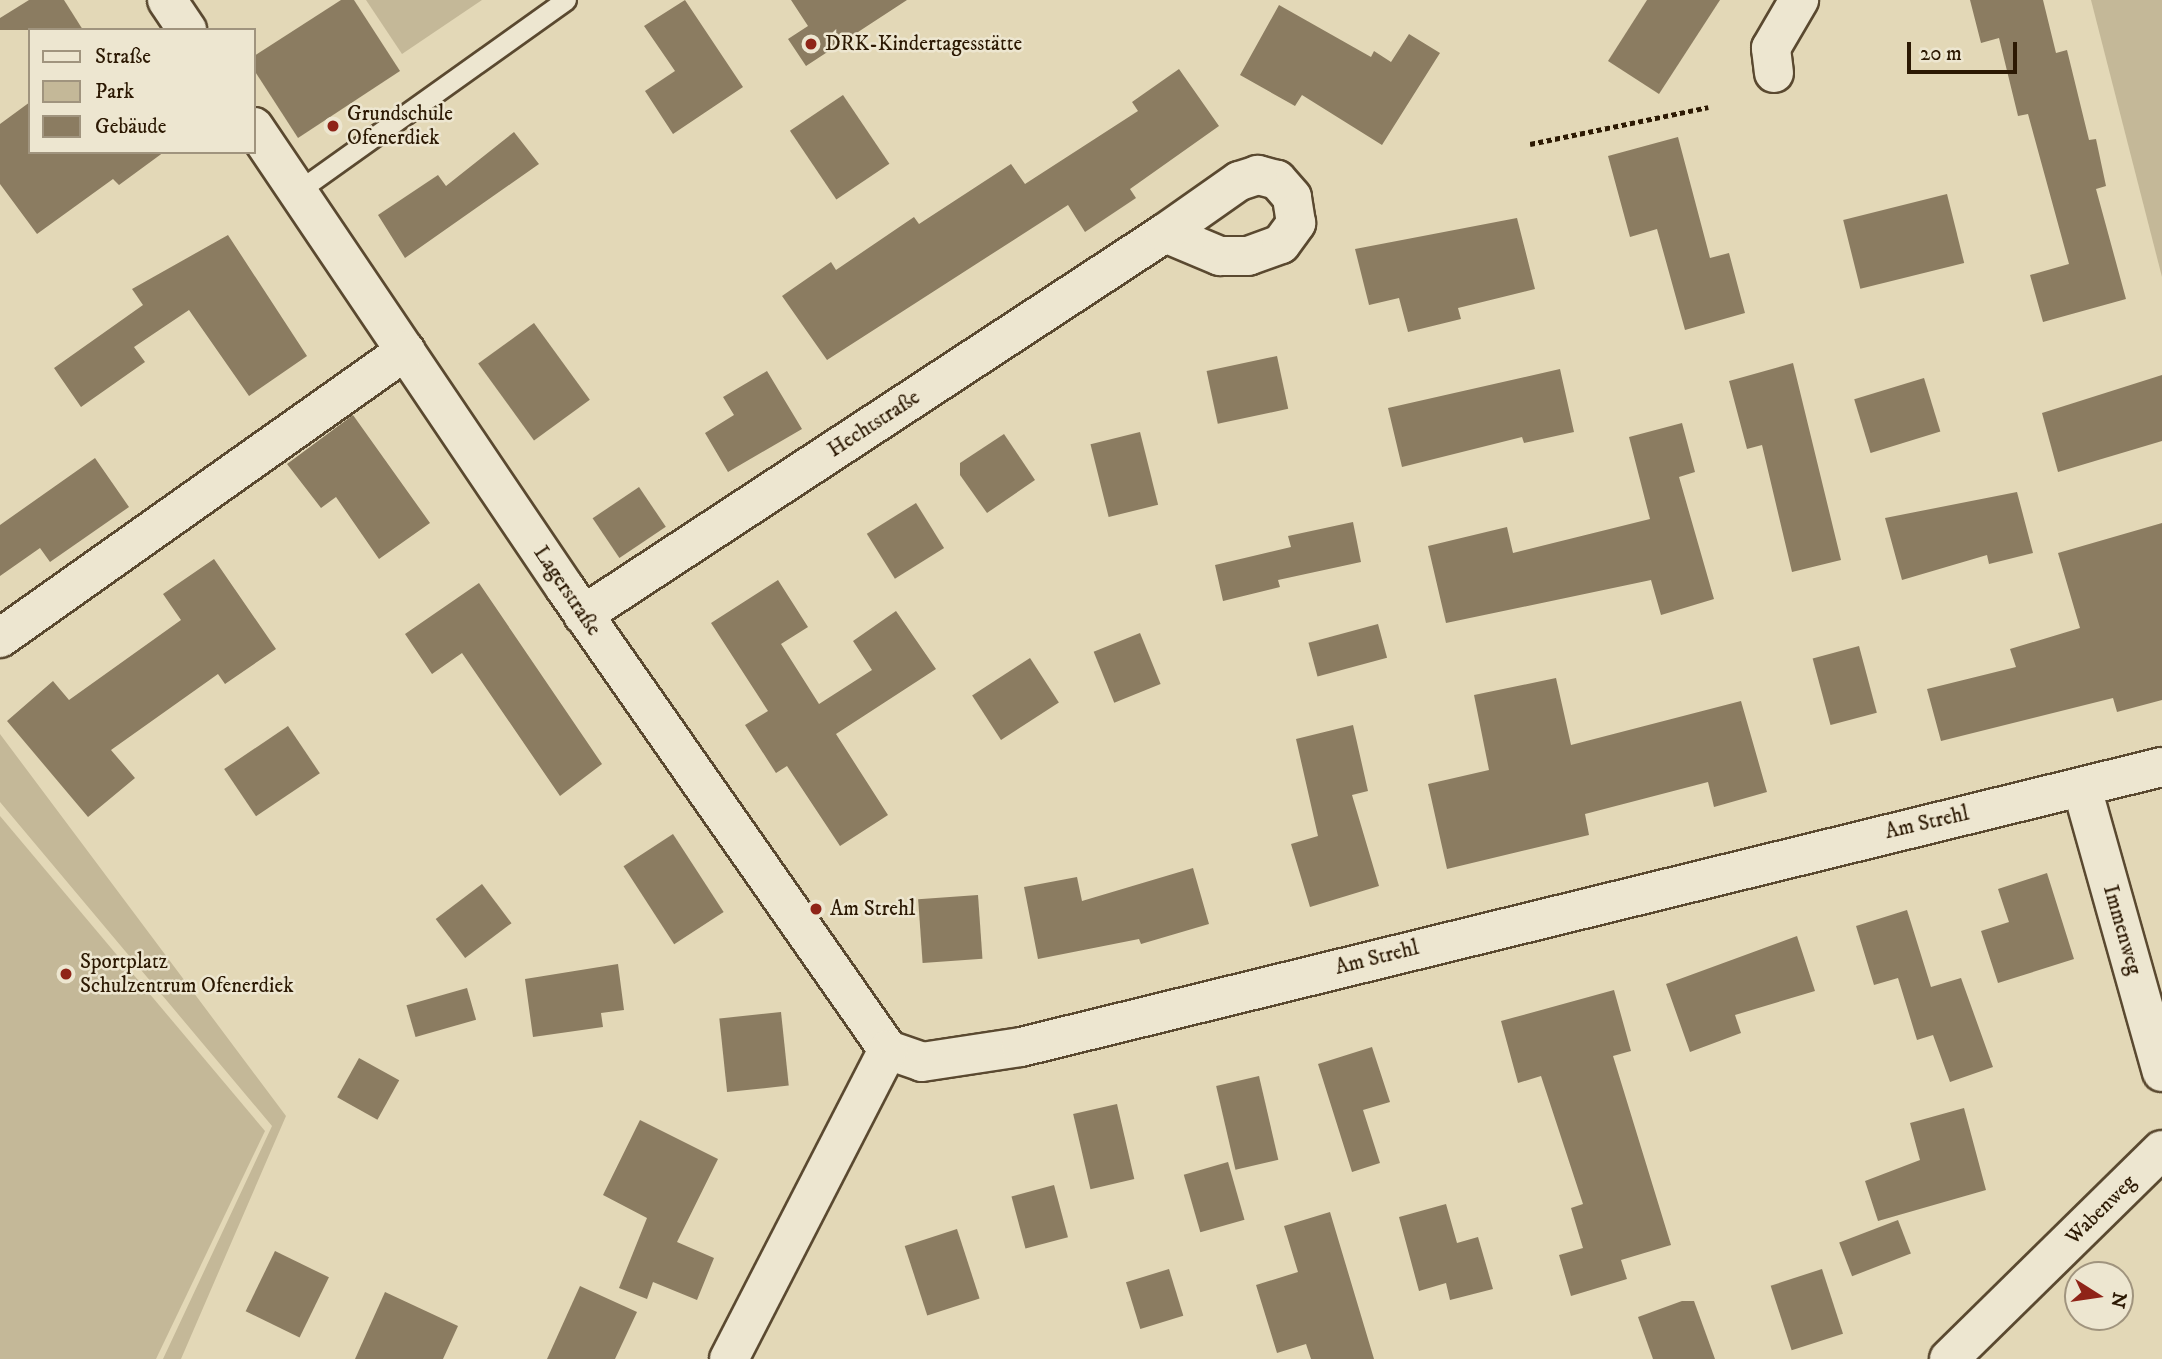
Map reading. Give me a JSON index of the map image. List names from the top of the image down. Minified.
{"streets":{"street":["Hechtstraße","Lagerstraße","Am Strehl","Immenweg","Wabenweg"]},"crossings":[["Hechtstraße","Lagerstraße"],["Lagerstraße","Am Strehl"],["Am Strehl","Immenweg"]],"places":["DRK-Kindertagesstätte","Grundschule Ofenerdiek","Am Strehl","Sportplatz Schulzentrum Ofenerdiek"],"legend":["Straße","Park","Gebäude"],"scale_bar":"20 m","north":"right"}
